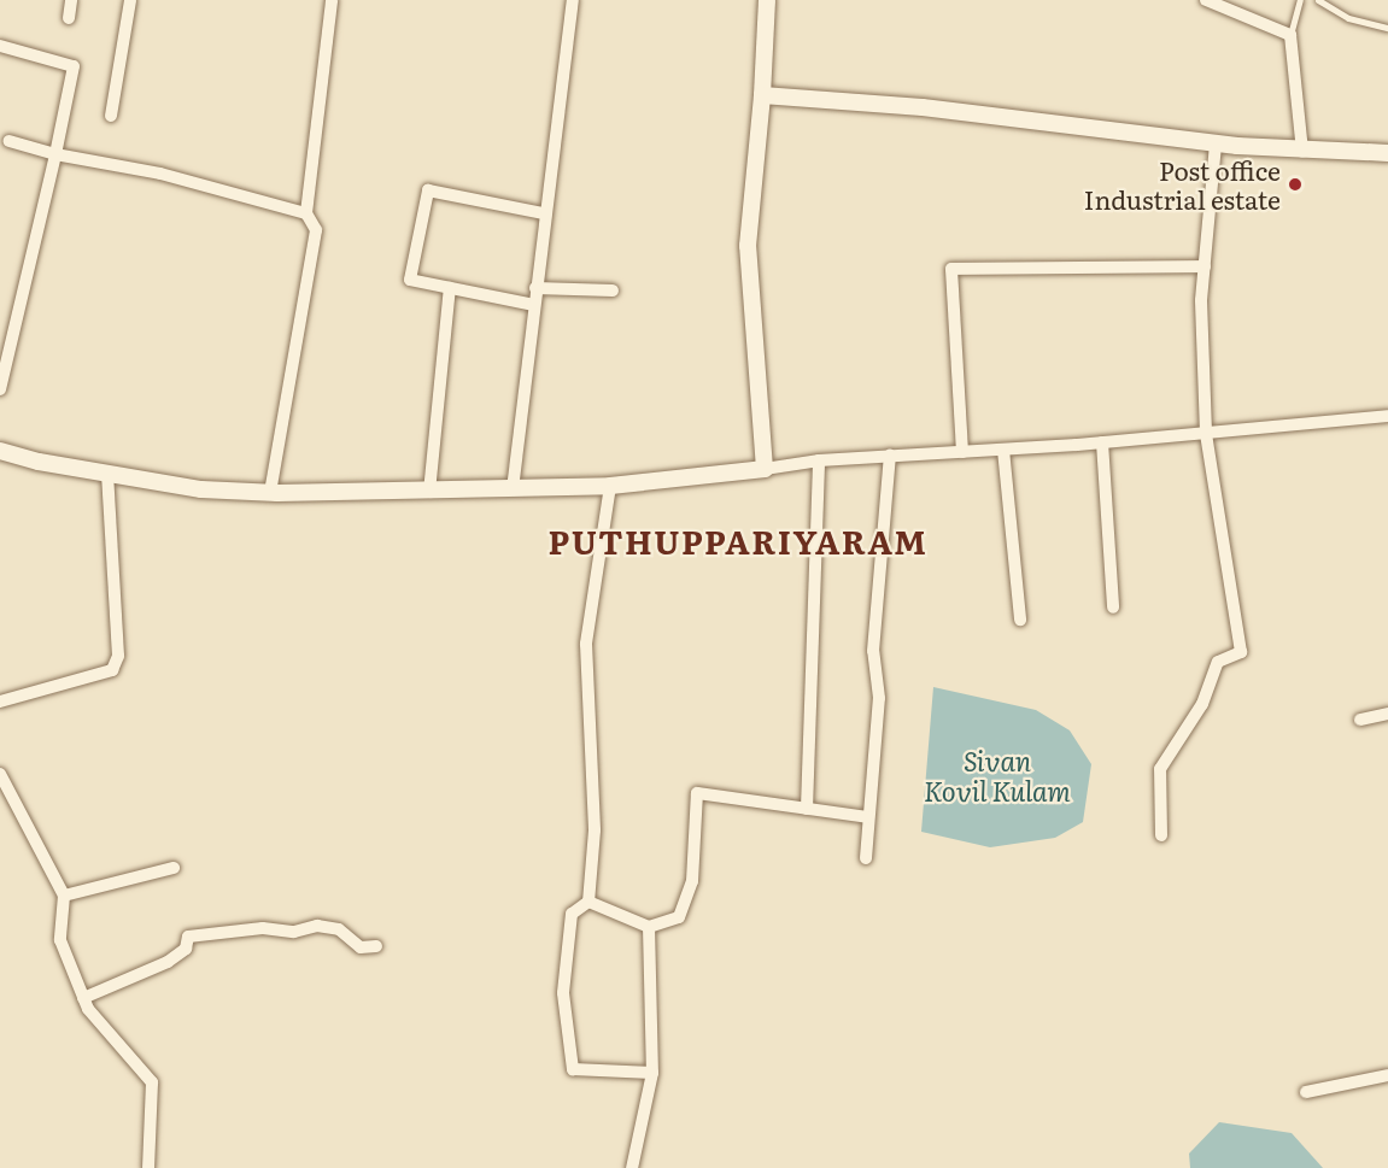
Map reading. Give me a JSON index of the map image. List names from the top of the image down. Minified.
{"districts":["PUTHUPPARIYARAM"],"water":["Sivan Kovil Kulam"],"places":["Post office Industrial estate"]}
